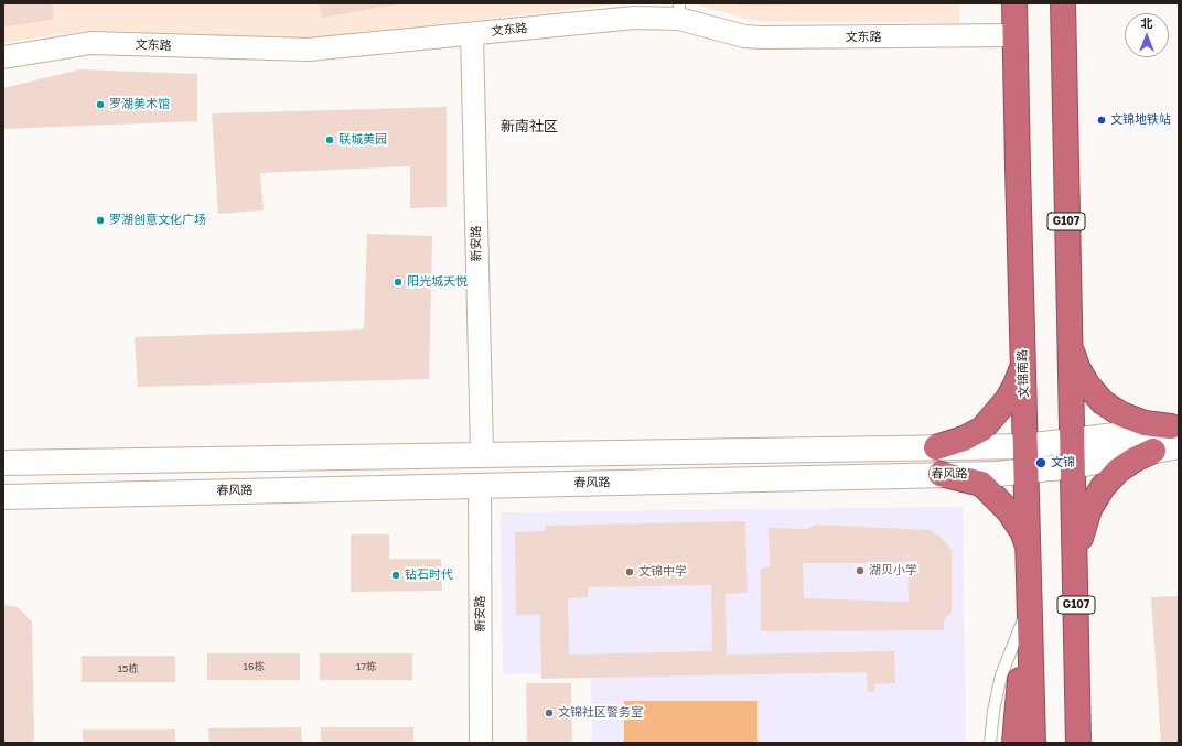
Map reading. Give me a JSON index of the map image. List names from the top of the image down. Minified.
{"streets":{"highway":["G107","文锦南路"],"street":["文东路","新安路","春风路"]},"crossings":[["文东路","新安路"],["文东路","文锦南路"],["G107","春风路"],["新安路","春风路"],["文锦南路","春风路"]],"districts":["新南社区"],"places":["罗湖美术馆","文锦地铁站","联城美园","罗湖创意文化广场","阳光城天悦","文锦","湖贝小学","文锦中学","钻石时代","文锦社区警务室"],"house_numbers":["16栋","17栋","15栋"],"north":"top"}
